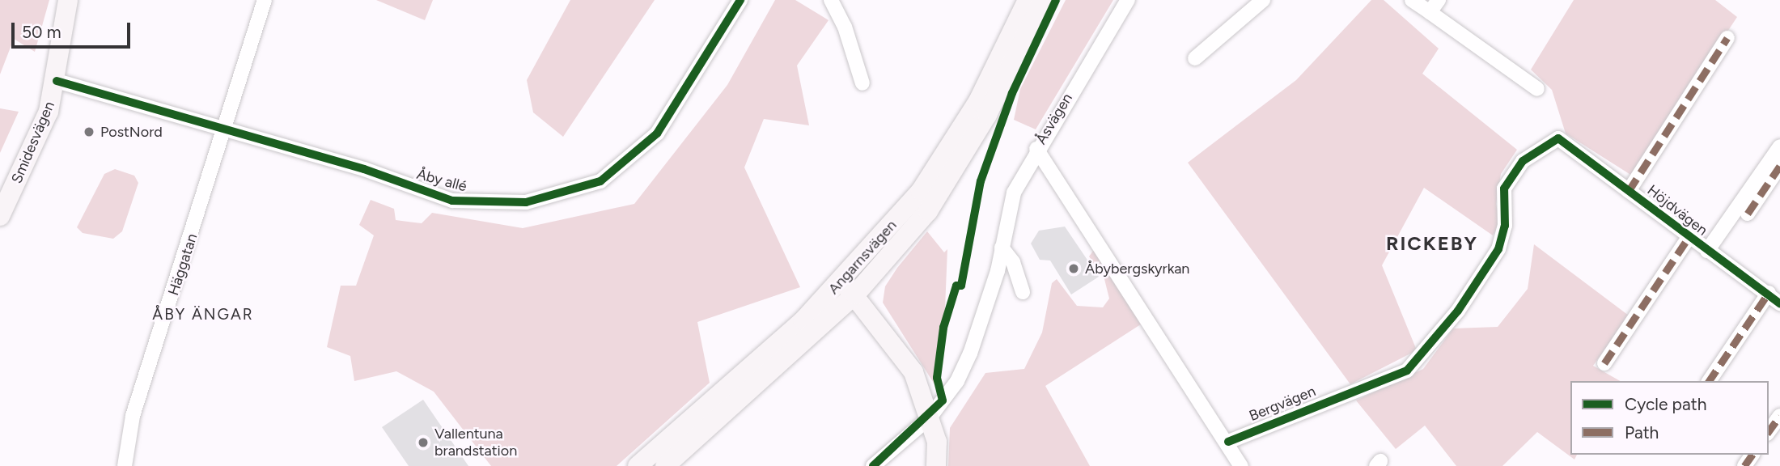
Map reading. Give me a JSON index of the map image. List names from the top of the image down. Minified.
{"streets":{"main road":["Smidesvägen","Angarnsvägen"],"street":["Åsvägen","Åby allé","Höjdvägen","Häggatan","Bergvägen"]},"crossings":[["Smidesvägen","Åby allé"],["Åby allé","Häggatan"],["Höjdvägen","Bergvägen"]],"districts":["RICKEBY","ÅBY ÄNGAR"],"places":["PostNord","Åbybergskyrkan","Vallentuna brandstation"],"legend":["Cycle path","Path"],"scale_bar":"50 m"}
